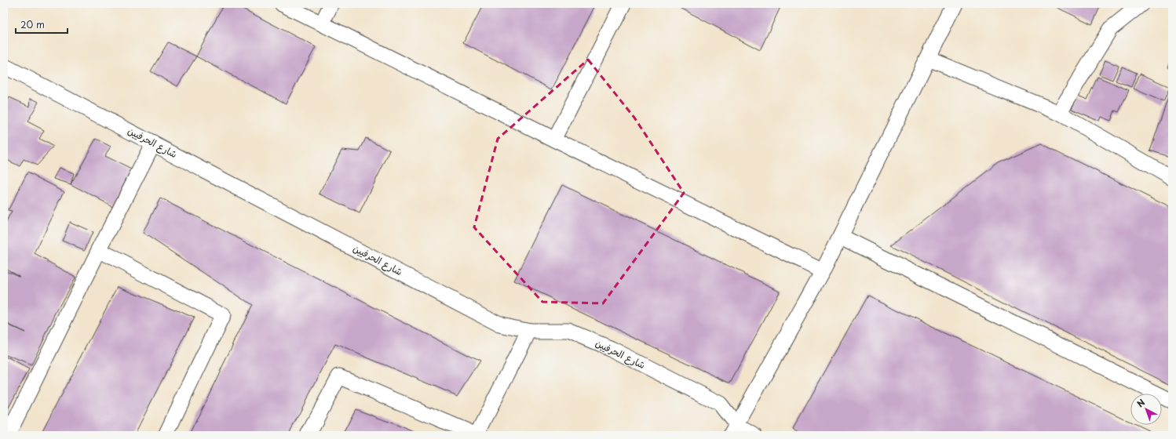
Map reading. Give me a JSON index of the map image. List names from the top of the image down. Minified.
{"streets":{"street":["شارع الحرفيين"]},"scale_bar":"20 m","north":"top left"}
